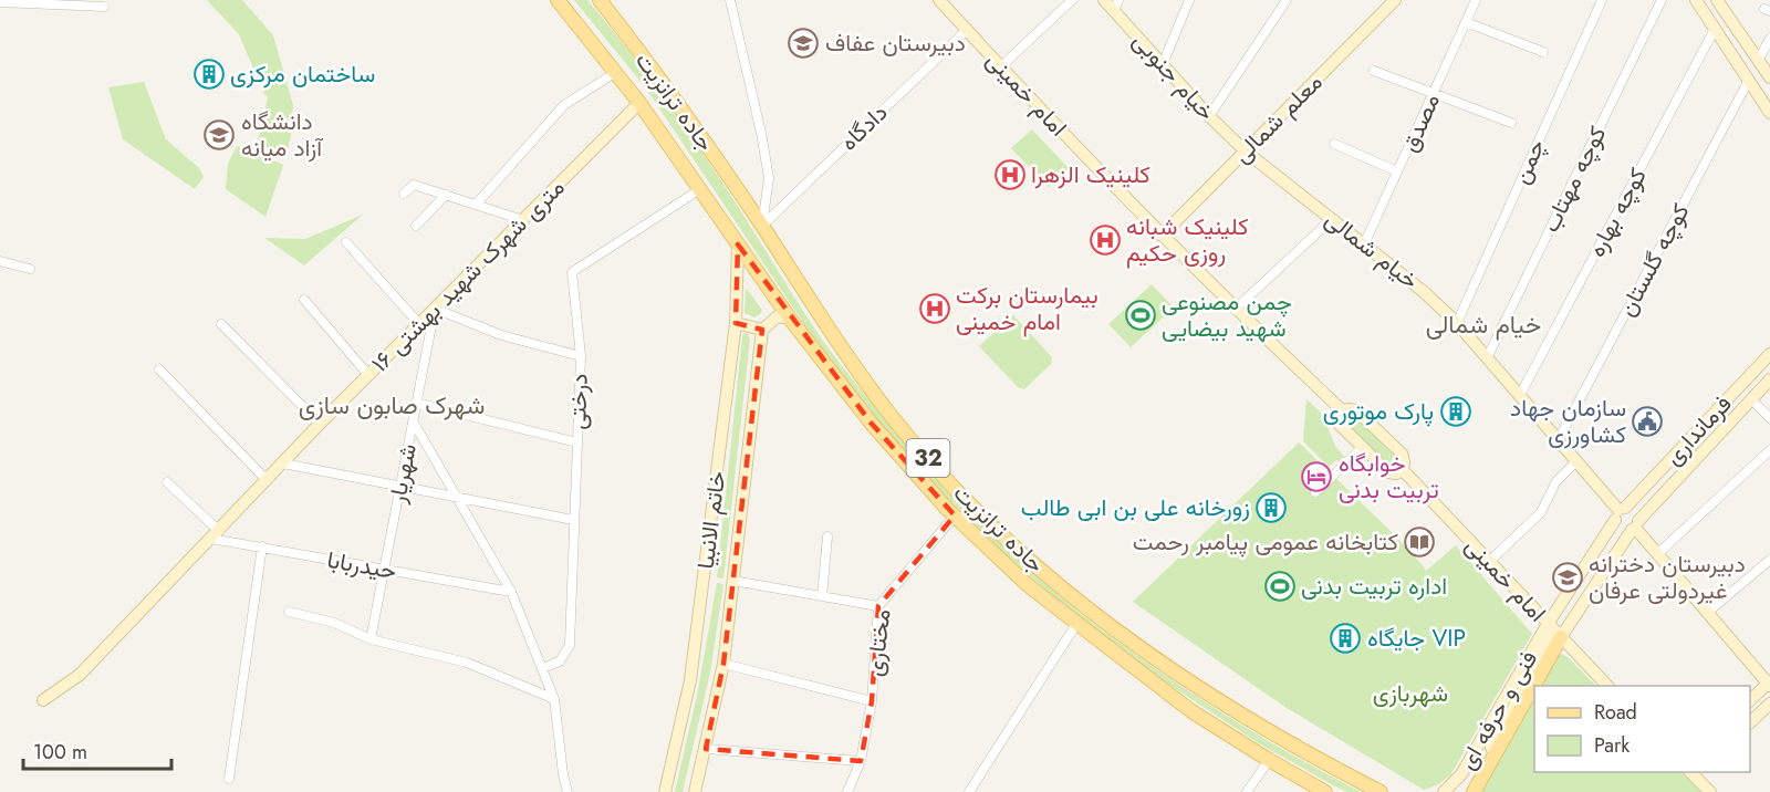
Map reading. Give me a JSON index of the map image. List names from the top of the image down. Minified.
{"streets":{"main road":["خیام جنوبی","امام خمینی","جاده ترانزیت","معلم شمالی","خیام شمالی","۱۶ متری شهرک شهيد بهشتی","فرمانداری","32","خاتم الانبیا","فنی و حرفه ای"],"street":["مصدق","دادگاه","چمن","کوچه مهتاب","کوچه بهاره","کوچه گلستان","درختی","شهریار","حیدربابا","مختاری"]},"crossings":[["خیام جنوبی","معلم شمالی"],["خیام جنوبی","خیام شمالی"],["امام خمینی","معلم شمالی"],["امام خمینی","دادگاه"],["امام خمینی","فرمانداری"],["امام خمینی","فنی و حرفه ای"],["جاده ترانزیت","دادگاه"],["جاده ترانزیت","۱۶ متری شهرک شهيد بهشتی"],["جاده ترانزیت","درختی"],["جاده ترانزیت","خاتم الانبیا"],["جاده ترانزیت","مختاری"],["معلم شمالی","خیام شمالی"],["مصدق","خیام شمالی"],["چمن","خیام شمالی"],["کوچه مهتاب","خیام شمالی"],["کوچه بهاره","خیام شمالی"],["خیام شمالی","کوچه گلستان"],["خیام شمالی","فرمانداری"],["۱۶ متری شهرک شهيد بهشتی","شهریار"],["۱۶ متری شهرک شهيد بهشتی","حیدربابا"],["فرمانداری","فنی و حرفه ای"],["شهریار","حیدربابا"]],"districts":["خیام شمالی","شهرک صابون سازی"],"parks":["شهربازی"],"places":{"school or university":["دبیرستان عفاف","دانشگاه آزاد میانه","دبیرستان دخترانه غیردولتی عرفان"],"building":["ساختمان مرکزی","پارک موتوری","زورخانه علی بن ابی طالب","جایگاه VIP"],"hospital":["کلینیک الزهرا","کلینیک شبانه روزی حکیم","بیمارستان برکت امام خمینی"],"sports":["چمن مصنوعی شهید بیضایی","اداره تربیت بدنی"],"public building":["سازمان جهاد کشاورزی"],"hotel":["خوابگاه تربیت بدنی"],"library":["کتابخانه عمومی پیامبر رحمت"]},"legend":["Road","Park"],"scale_bar":"100 m"}
